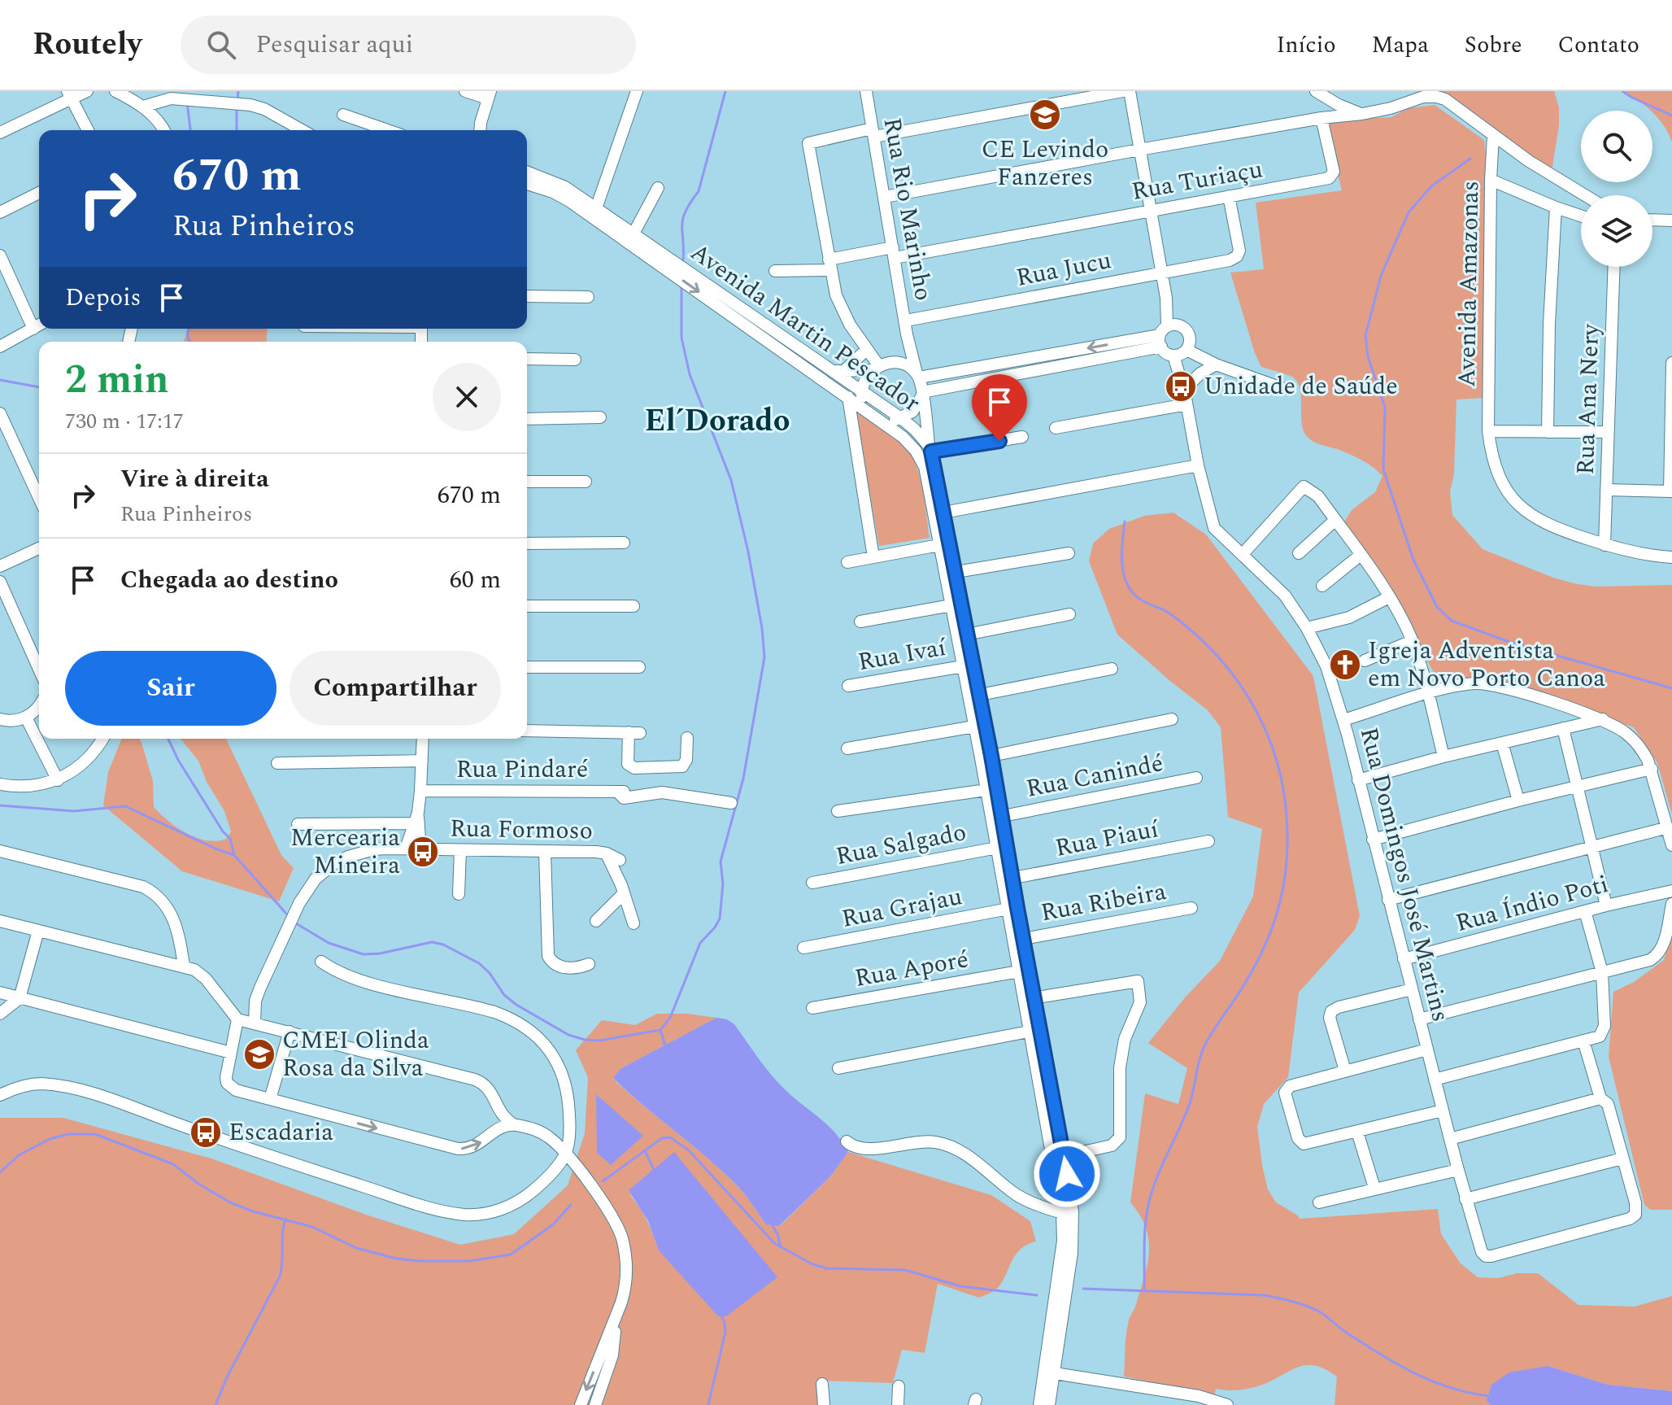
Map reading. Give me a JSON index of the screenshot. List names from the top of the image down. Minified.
{"streets":{"street":["Rua Turiaçu","Rua Rio Marinho","Rua Jucu","Avenida Amazonas","Avenida Martin Pescador","Rua Ana Nery","Rua Ivaí","Rua Pindaré","Rua Canindé","Rua Formoso","Rua Piauí","Rua Salgado","Rua Domingos José Martins","Rua Ribeira","Rua Índio Poti","Rua Grajau","Rua Aporé"]},"crossings":[["Rua Turiaçu","Rua Rio Marinho"],["Rua Turiaçu","Rua Jucu"],["Rua Rio Marinho","Rua Jucu"],["Rua Rio Marinho","Avenida Martin Pescador"],["Avenida Amazonas","Rua Ana Nery"],["Avenida Martin Pescador","Rua Ivaí"],["Avenida Martin Pescador","Rua Canindé"],["Avenida Martin Pescador","Rua Piauí"],["Avenida Martin Pescador","Rua Salgado"],["Avenida Martin Pescador","Rua Ribeira"],["Avenida Martin Pescador","Rua Grajau"],["Avenida Martin Pescador","Rua Aporé"],["Rua Domingos José Martins","Rua Índio Poti"]],"districts":["El´Dorado"],"places":{"school or university":["CE Levindo Fanzeres","CMEI Olinda Rosa da Silva"],"bus stop":["Unidade de Saúde","Mercearia Mineira","Escadaria"],"church":["Igreja Adventista em Novo Porto Canoa"]},"page":{"header":"Routely","search":"Pesquisar aqui","nav":["Início","Mapa","Sobre","Contato"],"turn":["670 m","Rua Pinheiros"],"then":"Depois","heading":["2 min","730 m · 17:17"],"list":[{"name":"Vire à direita","note":"Rua Pinheiros","value":"670 m"},{"name":"Chegada ao destino","value":"60 m"}],"buttons":["Sair","Compartilhar"]}}
